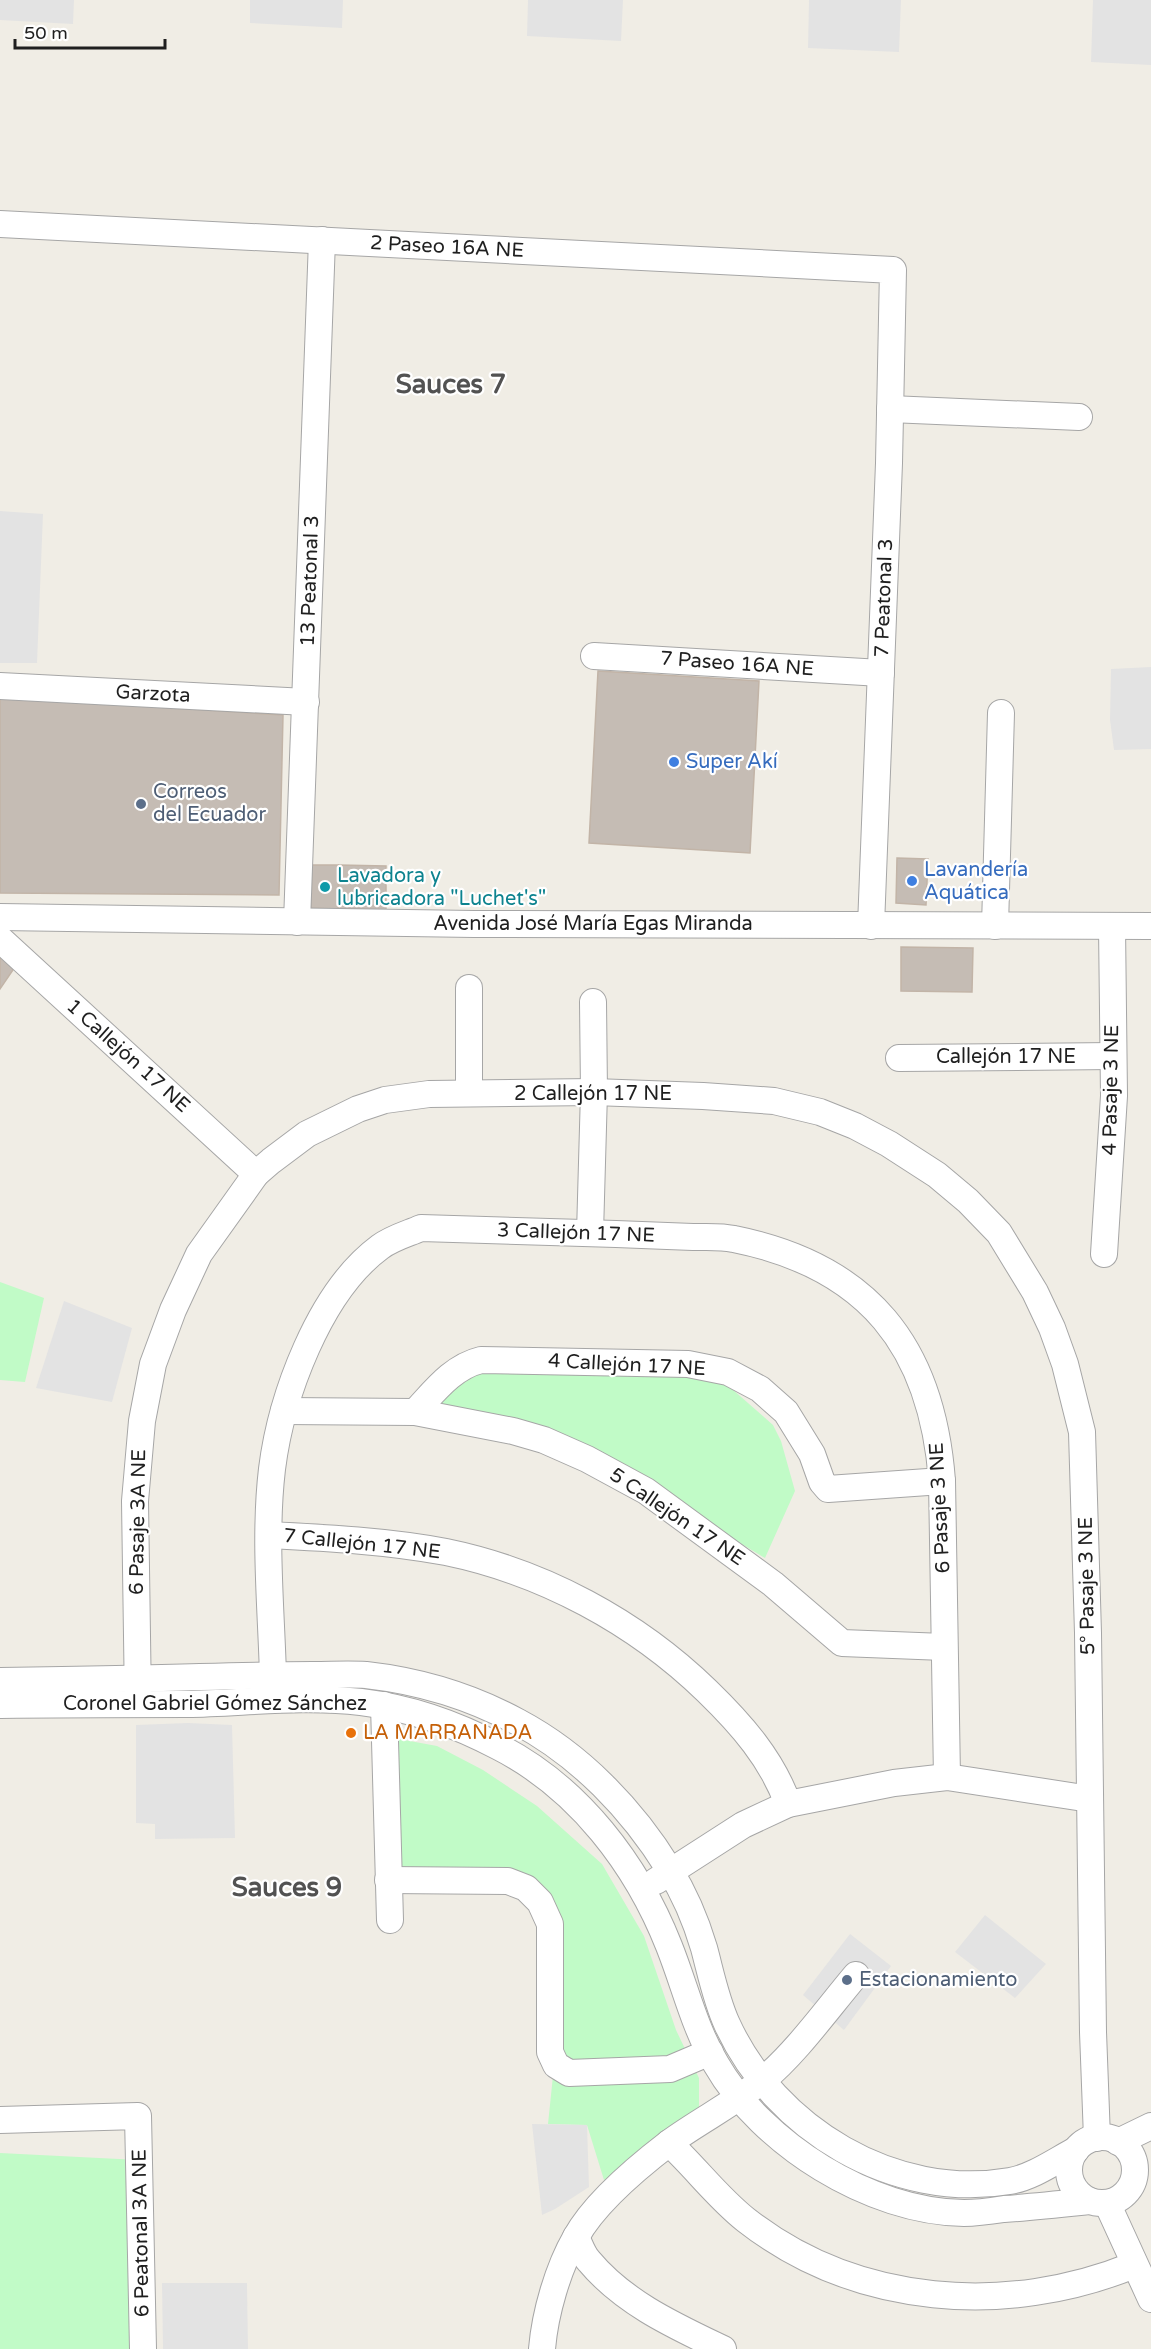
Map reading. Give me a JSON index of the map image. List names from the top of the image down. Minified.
{"streets":{"street":["2 Paseo 16A NE","13 Peatonal 3","7 Peatonal 3","7 Paseo 16A NE","Garzota","Avenida José María Egas Miranda","1 Callejón 17 NE","Callejón 17 NE","4 Pasaje 3 NE","2 Callejón 17 NE","3 Callejón 17 NE","4 Callejón 17 NE","6 Pasaje 3 NE","5 Callejón 17 NE","6 Pasaje 3A NE","7 Callejón 17 NE","5° Pasaje 3 NE","Coronel Gabriel Gómez Sánchez","6 Peatonal 3A NE"]},"crossings":[["2 Paseo 16A NE","13 Peatonal 3"],["2 Paseo 16A NE","7 Peatonal 3"],["13 Peatonal 3","Garzota"],["13 Peatonal 3","Avenida José María Egas Miranda"],["7 Peatonal 3","7 Paseo 16A NE"],["7 Peatonal 3","Avenida José María Egas Miranda"],["Avenida José María Egas Miranda","4 Pasaje 3 NE"],["1 Callejón 17 NE","6 Pasaje 3A NE"],["Callejón 17 NE","4 Pasaje 3 NE"],["2 Callejón 17 NE","6 Pasaje 3A NE"],["2 Callejón 17 NE","5° Pasaje 3 NE"],["3 Callejón 17 NE","6 Pasaje 3 NE"],["3 Callejón 17 NE","5 Callejón 17 NE"],["4 Callejón 17 NE","6 Pasaje 3 NE"],["4 Callejón 17 NE","5 Callejón 17 NE"],["6 Pasaje 3 NE","5 Callejón 17 NE"],["6 Pasaje 3A NE","Coronel Gabriel Gómez Sánchez"],["5° Pasaje 3 NE","Coronel Gabriel Gómez Sánchez"]],"districts":["Sauces 7","Sauces 9"],"places":["Super Akí","Correos del Ecuador","Lavandería Aquática","Lavadora y lubricadora \"Luchet's\"","LA MARRANADA","Estacionamiento"],"scale_bar":"50 m"}
